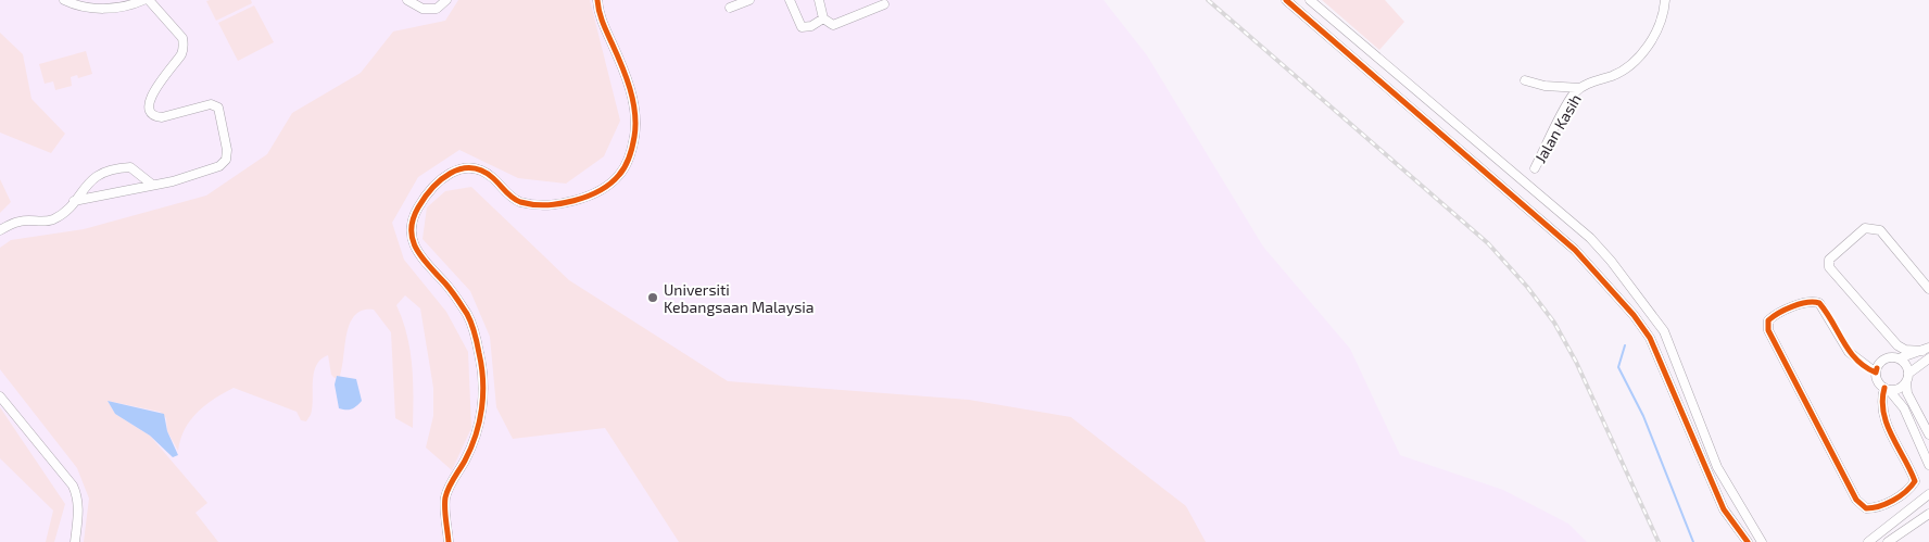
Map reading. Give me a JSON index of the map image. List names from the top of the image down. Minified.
{"streets":{"street":["Jalan Kasih"]},"places":["Universiti Kebangsaan Malaysia"]}
